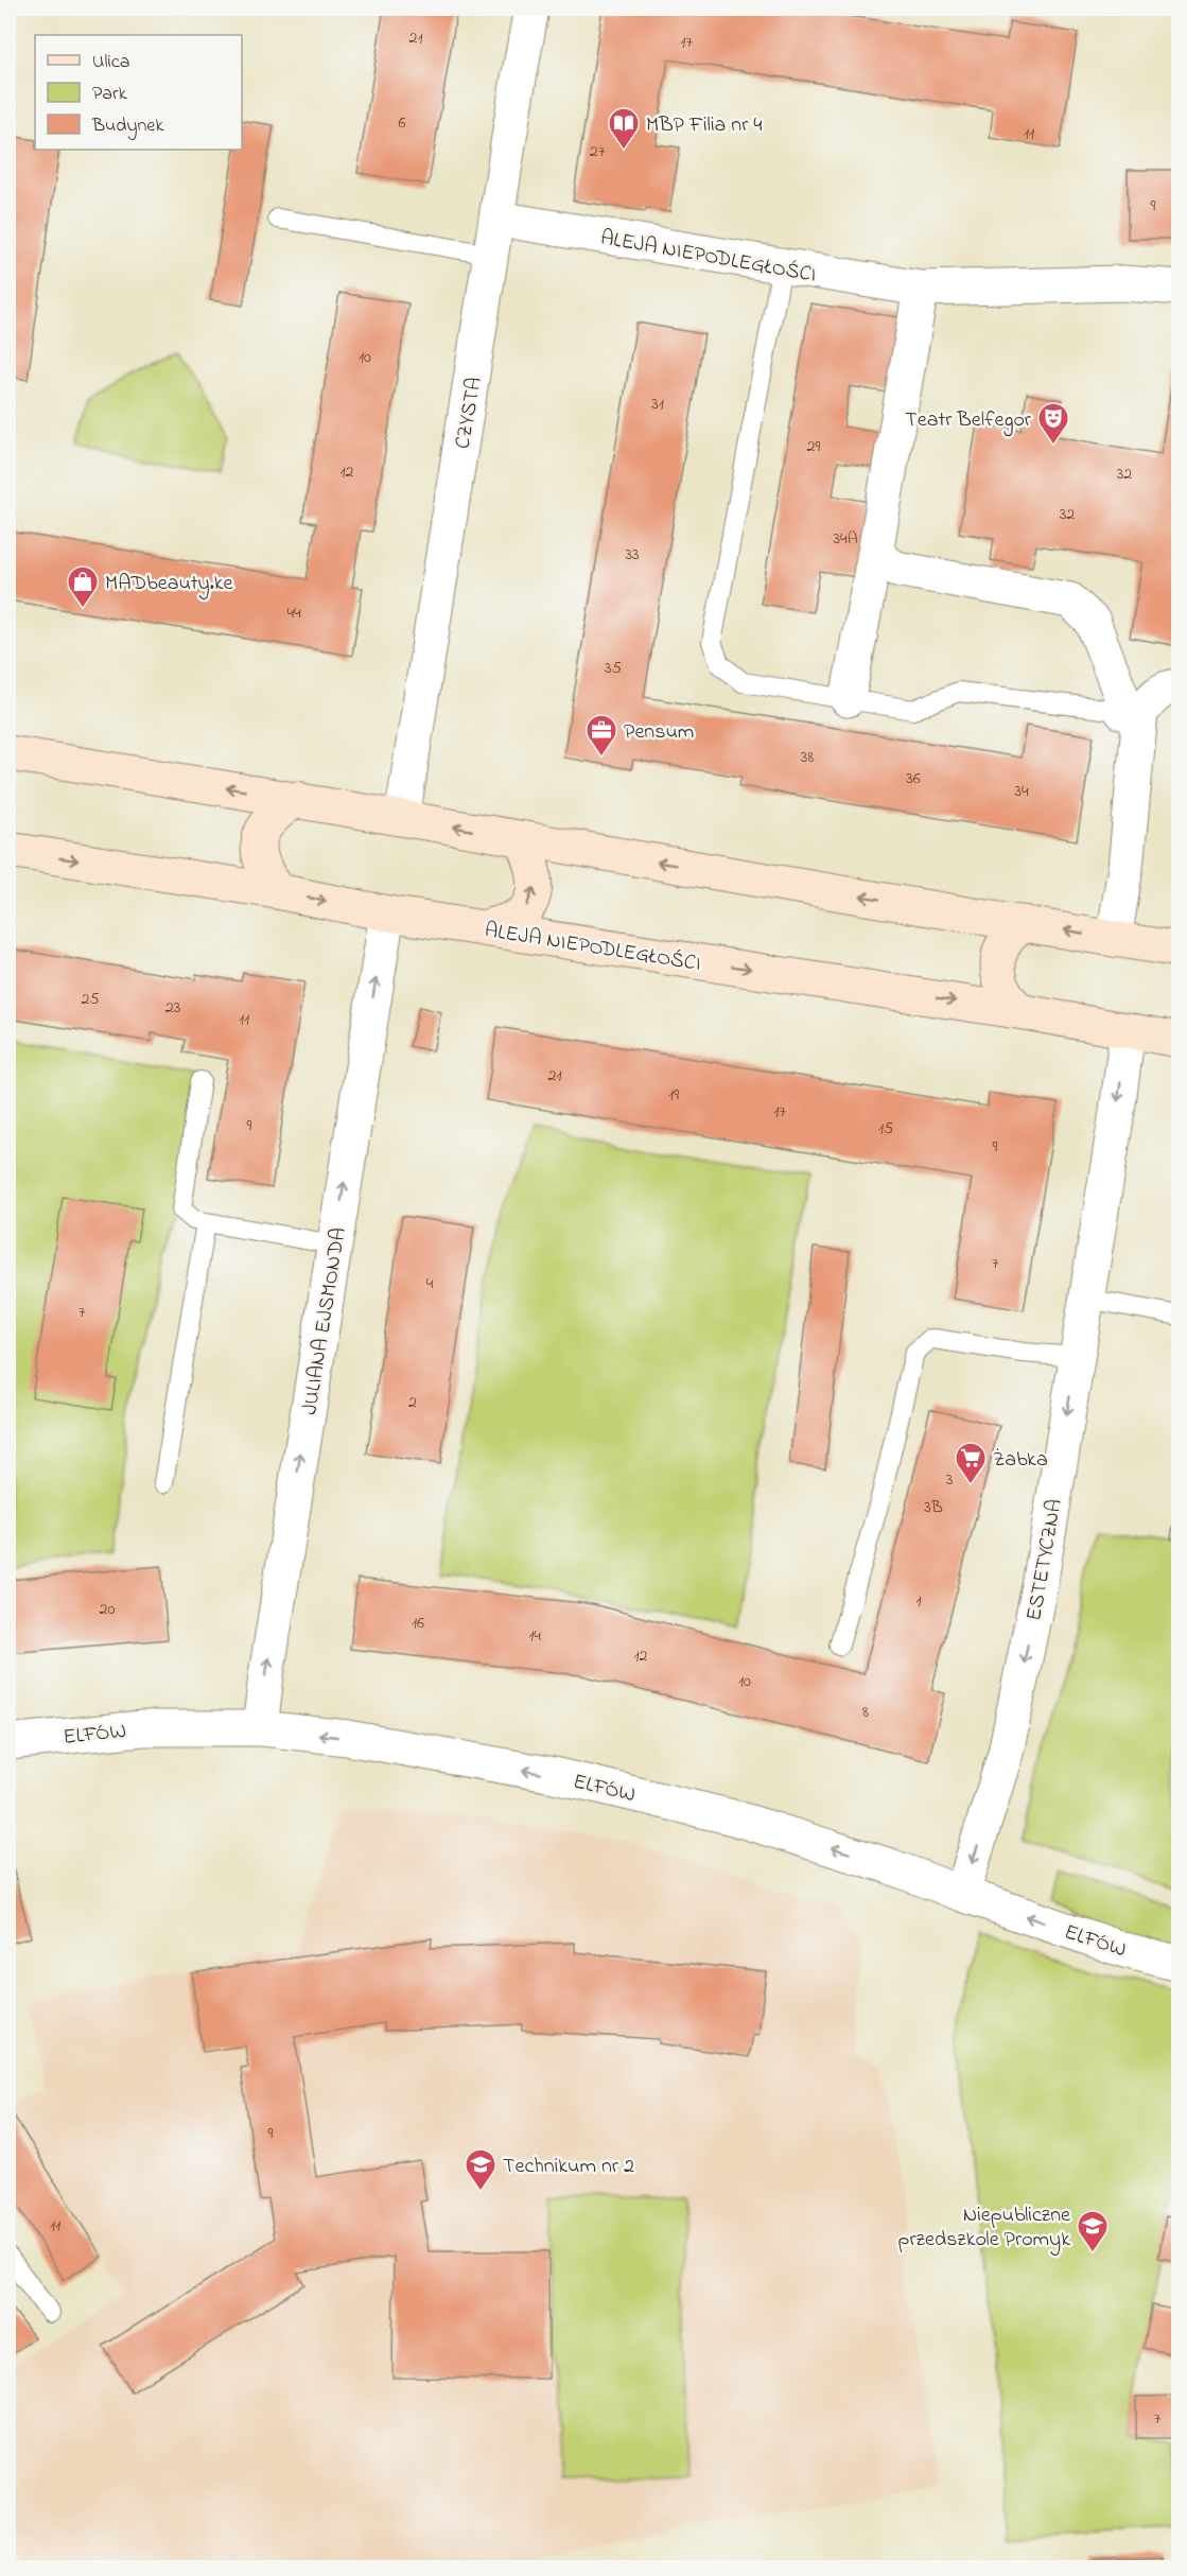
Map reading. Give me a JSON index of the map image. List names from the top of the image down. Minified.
{"streets":{"street":["ALEJA NIEPODLEGŁOŚCI","CZYSTA","JULIANA EJSMONDA","ESTETYCZNA","ELFÓW"]},"crossings":[["ALEJA NIEPODLEGŁOŚCI","CZYSTA"],["ALEJA NIEPODLEGŁOŚCI","JULIANA EJSMONDA"],["ALEJA NIEPODLEGŁOŚCI","ESTETYCZNA"],["JULIANA EJSMONDA","ELFÓW"],["ESTETYCZNA","ELFÓW"]],"one_way":["JULIANA EJSMONDA","ESTETYCZNA","ELFÓW"],"places":{"library":["MBP Filia nr 4"],"theatre":["Teatr Belfegor"],"shop":["MADbeauty.ke"],"office":["Pensum"],"supermarket":["Żabka"],"school or university":["Technikum nr 2","Niepubliczne przedszkole Promyk"]},"house_numbers":["21","17","6","11","27","9","10","31","29","12","32","32","34A","33","44","35","38","36","34","25","23","11","21","19","17","9","15","9","7","4","7","2","3","3B","1","20","16","14","12","10","8","9","11","7"],"legend":["Ulica","Park","Budynek"]}
